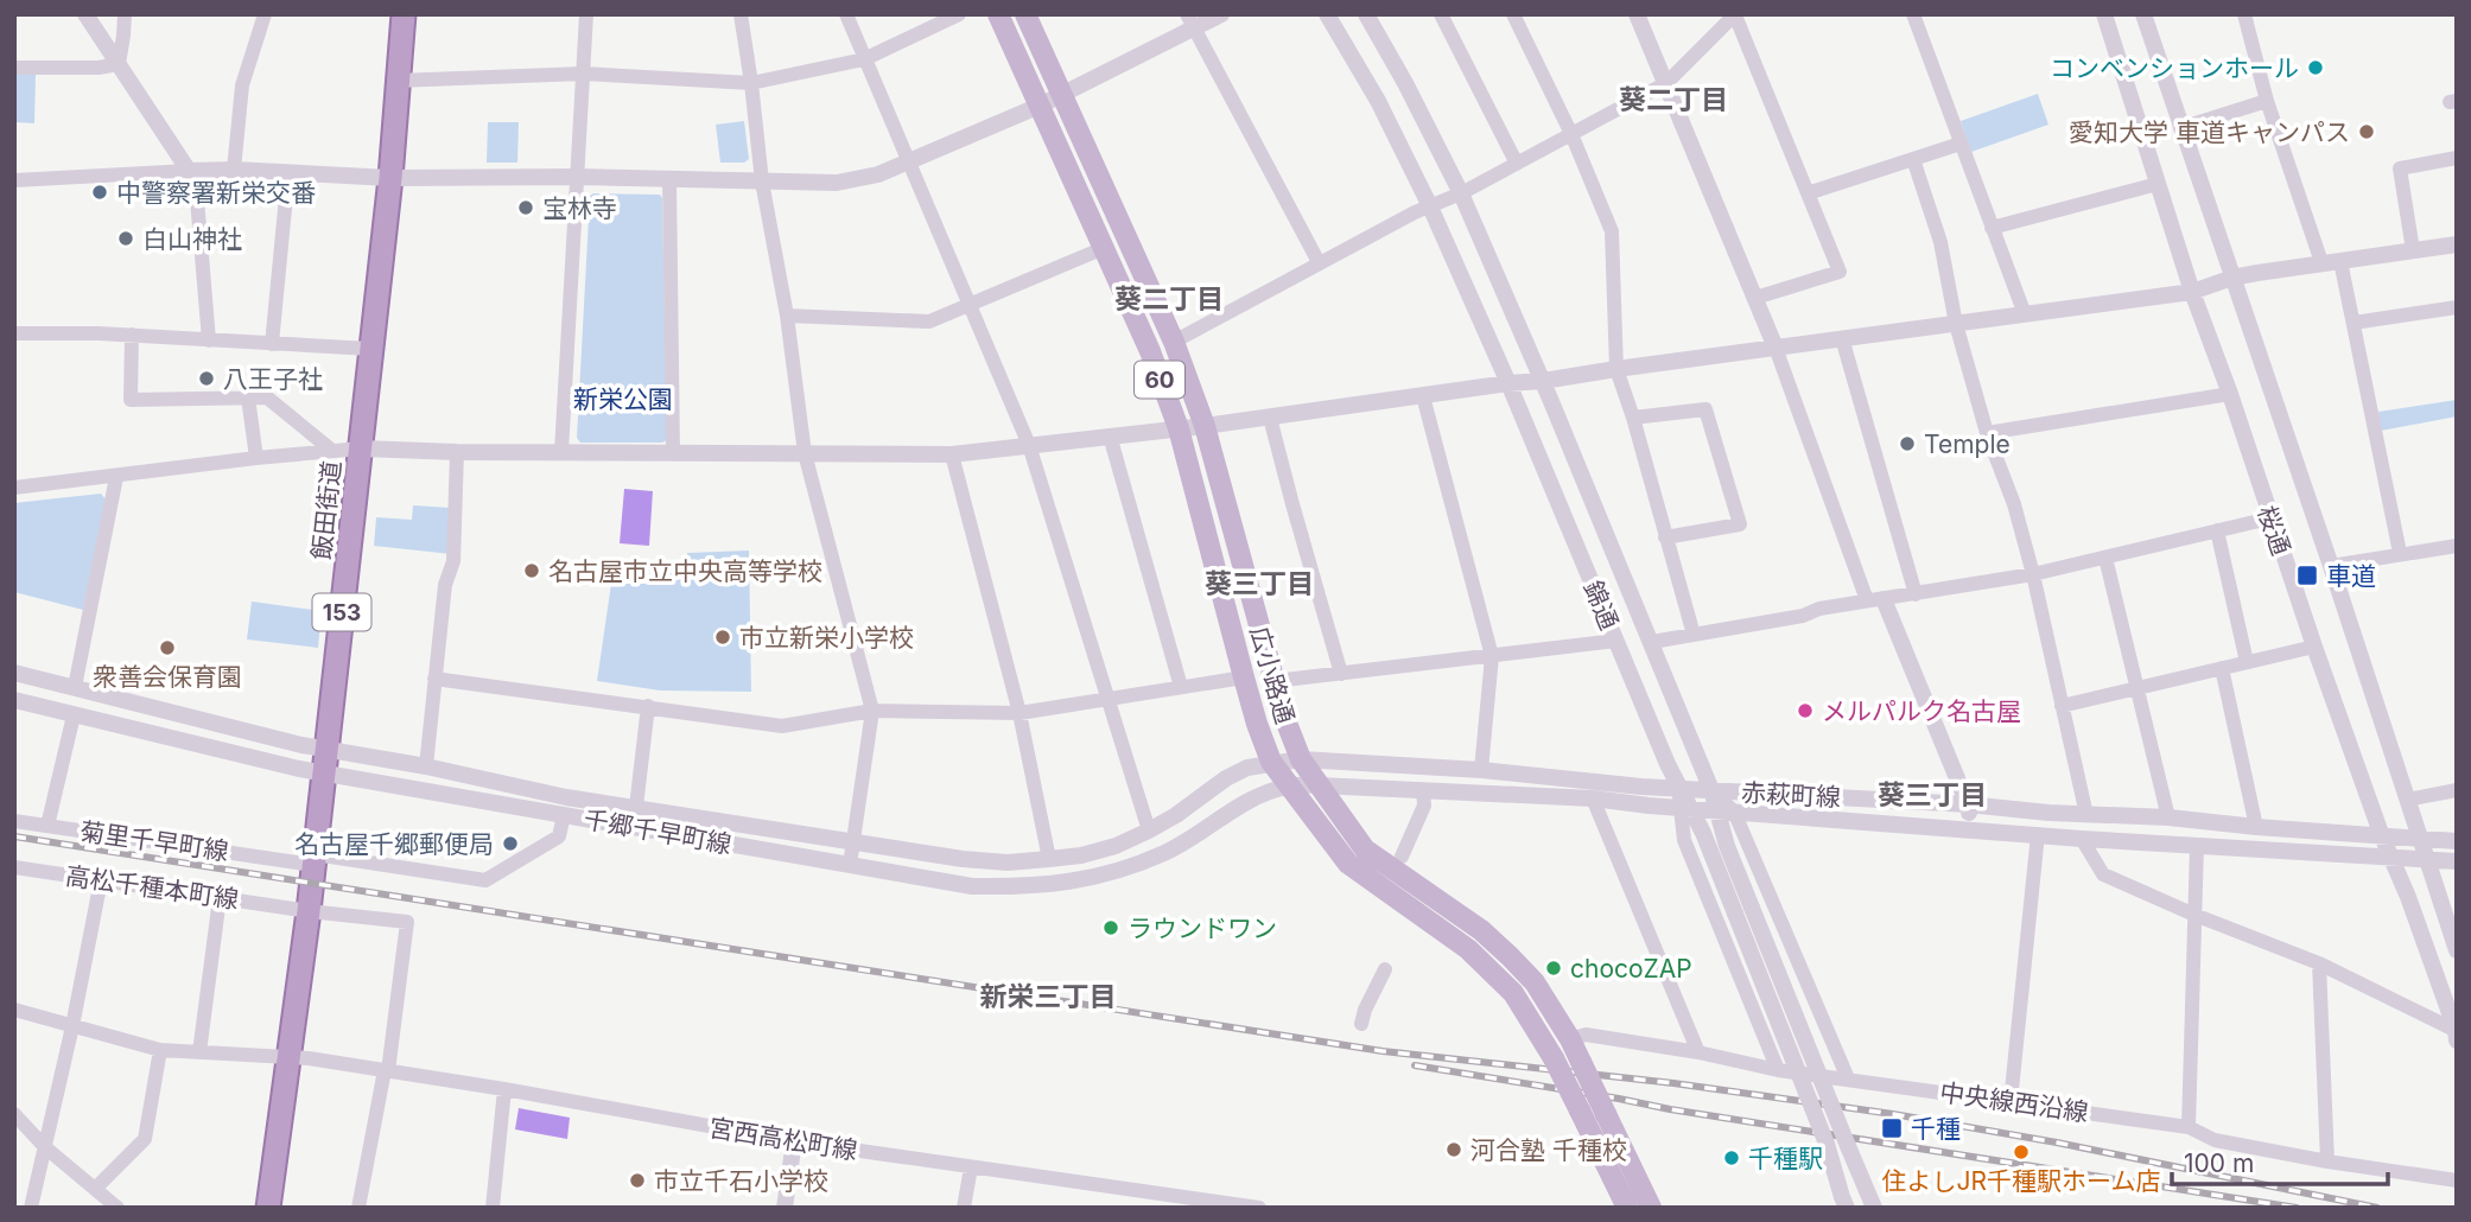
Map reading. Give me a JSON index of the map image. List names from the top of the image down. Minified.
{"streets":{"highway":["飯田街道","153"],"main road":["60","広小路通"],"street":["桜通","錦通","赤萩町線","千郷千早町線","菊里千早町線","高松千種本町線","中央線西沿線","宮西高松町線"]},"crossings":[["飯田街道","千郷千早町線"],["飯田街道","菊里千早町線"],["飯田街道","高松千種本町線"],["飯田街道","宮西高松町線"],["桜通","赤萩町線"],["錦通","赤萩町線"],["広小路通","赤萩町線"],["広小路通","千郷千早町線"],["広小路通","中央線西沿線"],["赤萩町線","千郷千早町線"],["千郷千早町線","菊里千早町線"],["高松千種本町線","宮西高松町線"]],"districts":["葵二丁目","葵二丁目","葵三丁目","葵三丁目","新栄三丁目"],"parks":["新栄公園"],"places":{"other":["コンベンションホール","愛知大学 車道キャンパス","中警察署新栄交番","宝林寺","白山神社","八王子社","Temple","名古屋市立中央高等学校","市立新栄小学校","衆善会保育園","メルパルク名古屋","名古屋千郷郵便局","ラウンドワン","chocoZAP","河合塾 千種校","住よしJR千種駅ホーム店","千種駅","市立千石小学校"],"transit":["車道","千種"]},"scale_bar":"100 m"}
